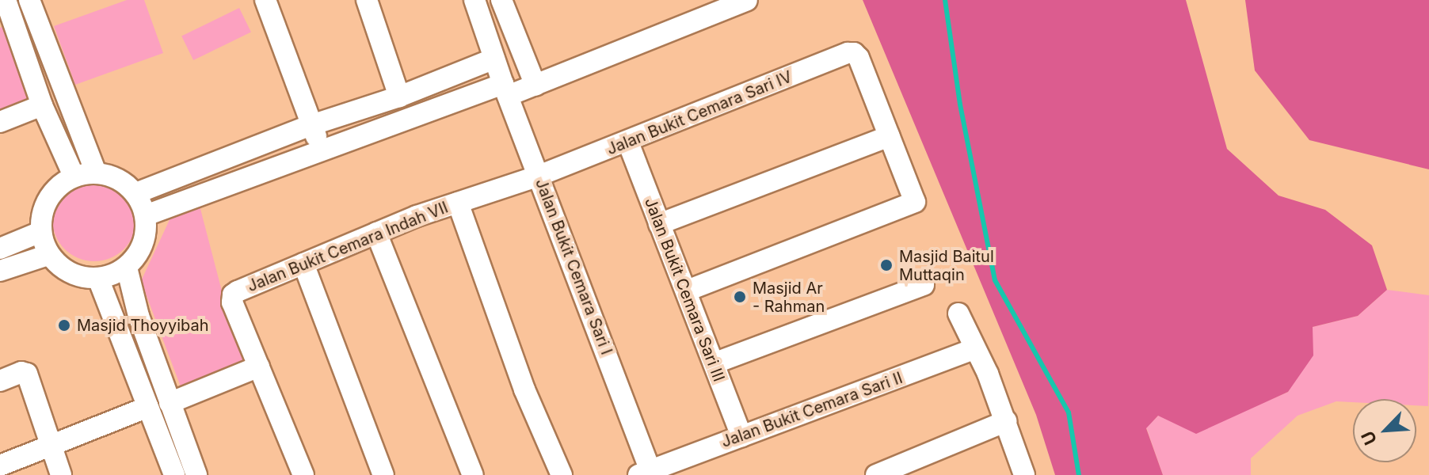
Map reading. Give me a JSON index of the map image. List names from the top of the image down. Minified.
{"streets":{"street":["Jalan Bukit Cemara Sari IV","Jalan Bukit Cemara Indah VII","Jalan Bukit Cemara Sari I","Jalan Bukit Cemara Sari III","Jalan Bukit Cemara Sari II"]},"crossings":[["Jalan Bukit Cemara Sari IV","Jalan Bukit Cemara Indah VII"],["Jalan Bukit Cemara Sari IV","Jalan Bukit Cemara Sari I"],["Jalan Bukit Cemara Sari IV","Jalan Bukit Cemara Sari III"],["Jalan Bukit Cemara Indah VII","Jalan Bukit Cemara Sari I"],["Jalan Bukit Cemara Sari I","Jalan Bukit Cemara Sari II"],["Jalan Bukit Cemara Sari III","Jalan Bukit Cemara Sari II"]],"places":["Masjid Baitul Muttaqin","Masjid Ar - Rahman","Masjid Thoyyibah"],"north":"bottom left"}
